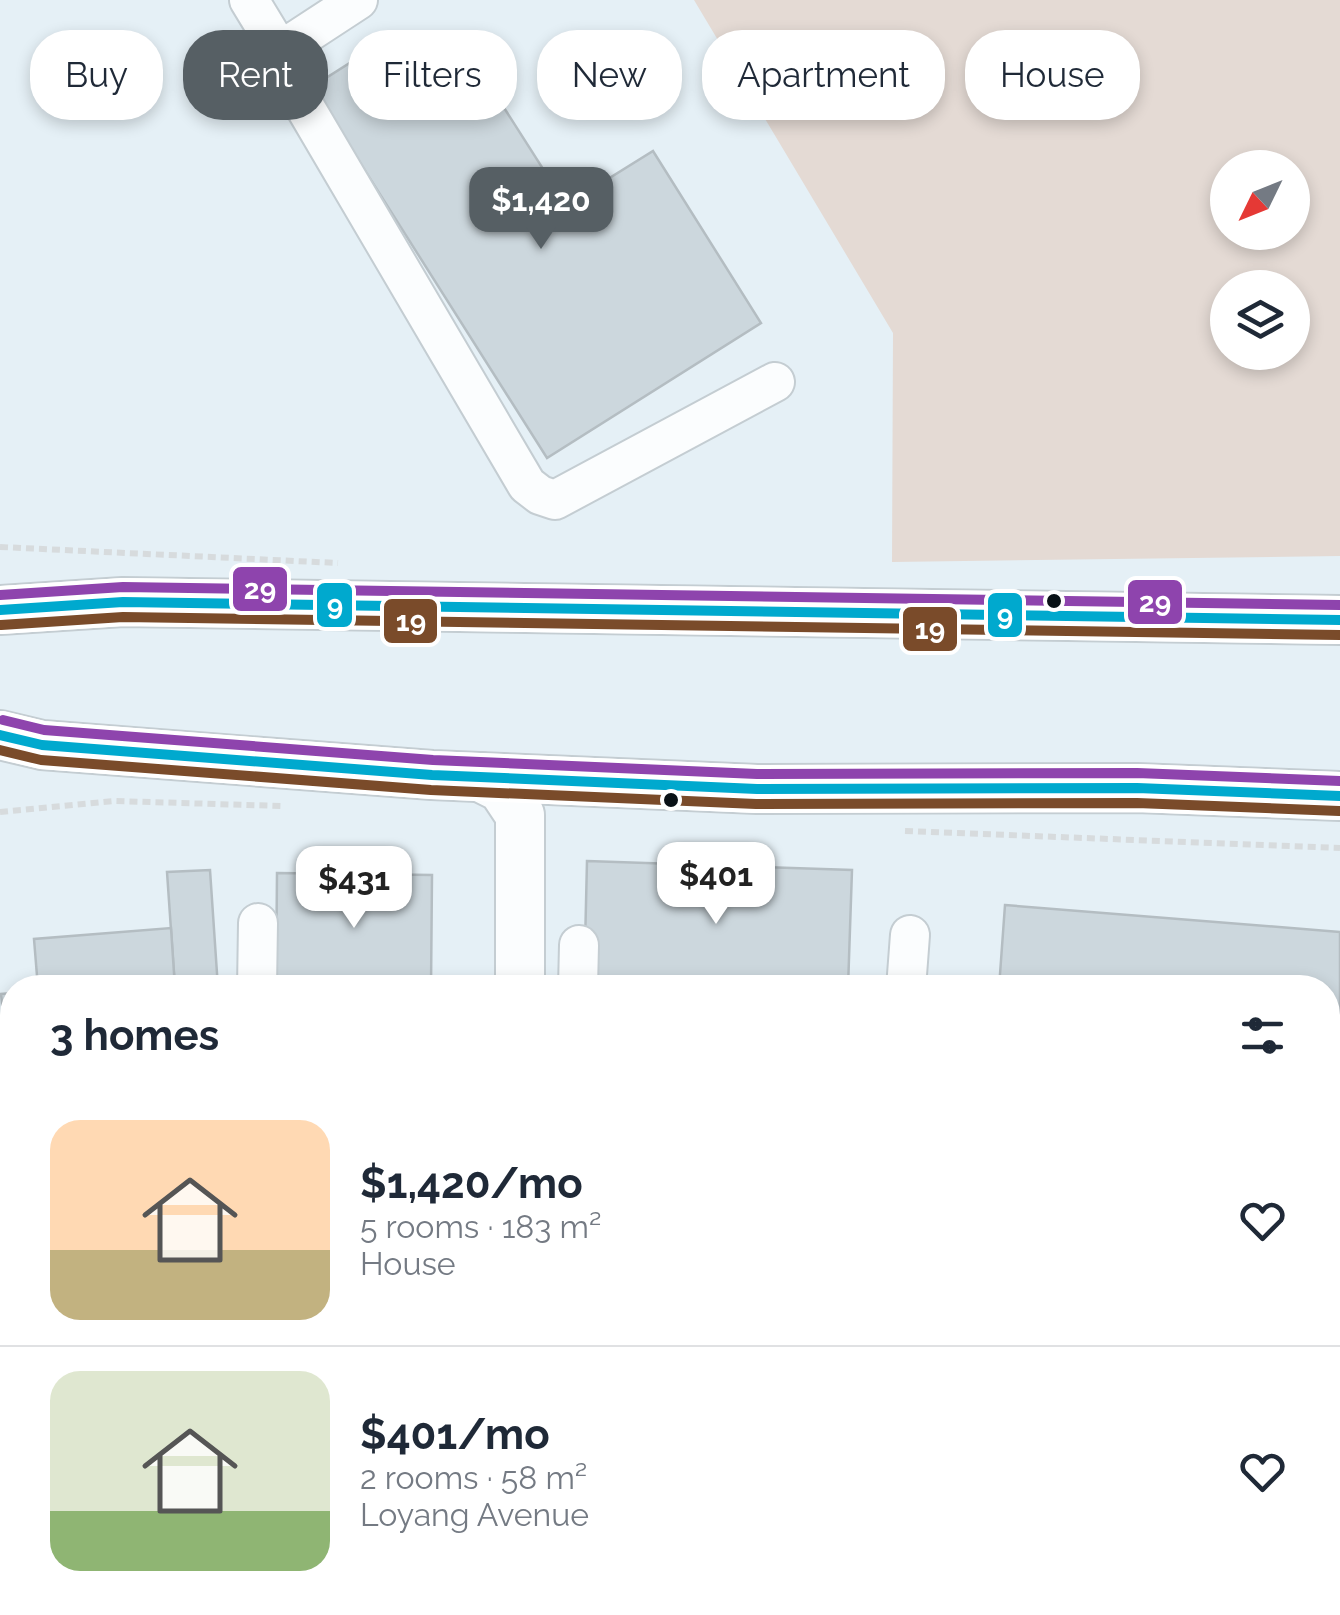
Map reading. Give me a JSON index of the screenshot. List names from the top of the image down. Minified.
{"lines":["transit line 29","transit line 9","transit line 19"],"north":"bottom left","page":{"chip":["Buy","Rent","Filters","New","Apartment","House"],"price":["$1,420","$401","$431"],"heading":"3 homes","list":[{"name":"$1,420/mo","note":"5 rooms · 183 m² · House"},{"name":"$401/mo","note":"2 rooms · 58 m² · Loyang Avenue"}]}}
